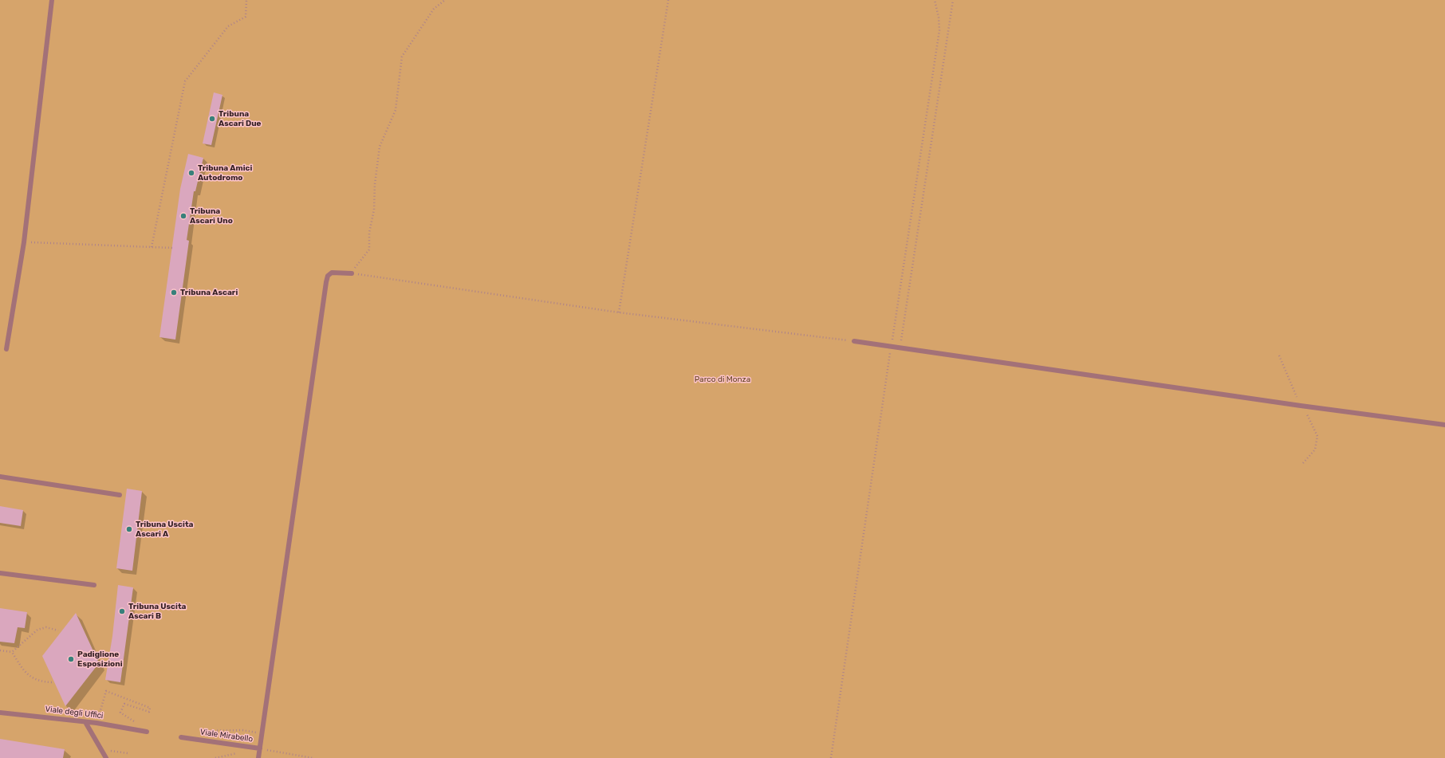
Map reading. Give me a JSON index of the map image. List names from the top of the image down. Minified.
{"streets":{"lane":["Viale degli Uffici","Viale Mirabello"]},"parks":["Parco di Monza"],"places":["Tribuna Ascari Due","Tribuna Amici Autodromo","Tribuna Ascari Uno","Tribuna Ascari","Tribuna Uscita Ascari A","Tribuna Uscita Ascari B","Padiglione Esposizioni"]}
